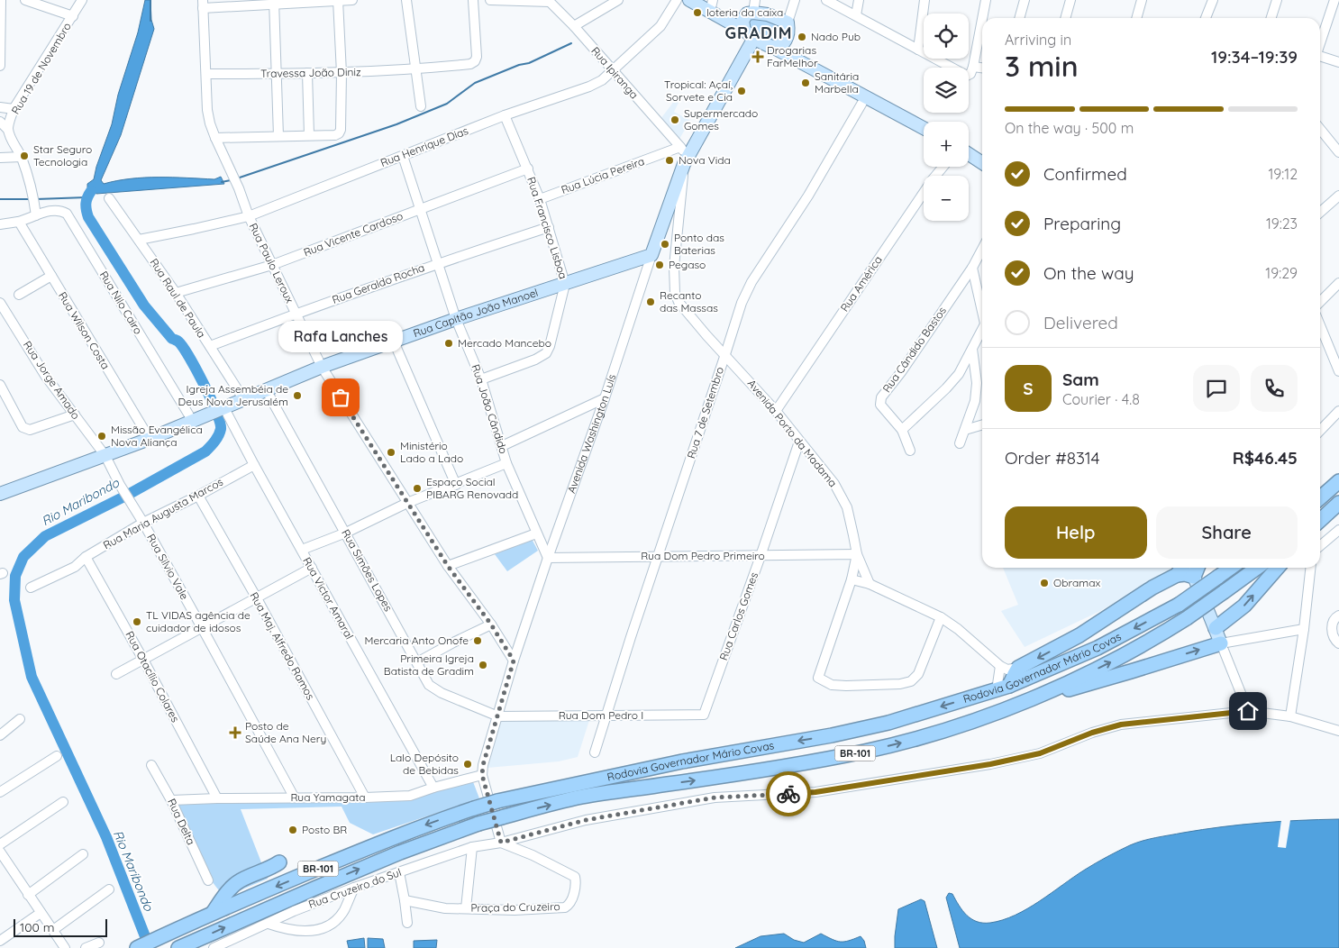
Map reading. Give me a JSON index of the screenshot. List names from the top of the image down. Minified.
{"streets":{"highway":["Rodovia Governador Mário Covas","BR-101"],"main road":["Rua Capitão João Manoel","Avenida Washington Luís"],"street":["Rua 19 de Novembro","Travessa João Diniz","Rua Ipiranga","Rua Henrique Dias","Rua Lúcia Pereira","Rua Francisco Lisboa","Rua Vicente Cardoso","Rua Paulo Leroux","Rua Geraldo Rocha","Rua América","Rua Raul de Paula","Rua Nilo Cairo","Rua Wilson Costa","Rua Cândido Bastos","Rua Jorge Amado","Rua João Cândido","Rua 7 de Setembro","Avenida Porto da Madama","Rua Maria Augusta Marcos","Rua Dom Pedro Primeiro","Rua Silvio Vale","Rua Simões Lopes","Rua Victor Amaral","Rua Carlos Gomes","Rua Maj. Alfredo Ramos","Rua Otacílio Colares","Rua Dom Pedro I","Rua Yamagata","Rua Delta","Rua Cruzeiro do Sul","Praça do Cruzeiro"]},"crossings":[["Travessa João Diniz","Rua Paulo Leroux"],["Rua Ipiranga","Rua Henrique Dias"],["Rua Ipiranga","Rua Lúcia Pereira"],["Rua Ipiranga","Avenida Washington Luís"],["Rua Ipiranga","Avenida Porto da Madama"],["Rua Henrique Dias","Rua Francisco Lisboa"],["Rua Henrique Dias","Rua Paulo Leroux"],["Rua Henrique Dias","Rua Raul de Paula"],["Rua Henrique Dias","Rua João Cândido"],["Rua Lúcia Pereira","Rua Francisco Lisboa"],["Rua Lúcia Pereira","Avenida Washington Luís"],["Rua Lúcia Pereira","Avenida Porto da Madama"],["Rua Francisco Lisboa","Rua Vicente Cardoso"],["Rua Francisco Lisboa","Rua Geraldo Rocha"],["Rua Francisco Lisboa","Rua Capitão João Manoel"],["Rua Francisco Lisboa","Rua João Cândido"],["Rua Vicente Cardoso","Rua Paulo Leroux"],["Rua Vicente Cardoso","Rua Raul de Paula"],["Rua Vicente Cardoso","Rua João Cândido"],["Rua Paulo Leroux","Rua Geraldo Rocha"],["Rua Paulo Leroux","Rua Capitão João Manoel"],["Rua Paulo Leroux","Avenida Washington Luís"],["Rua Geraldo Rocha","Rua Raul de Paula"],["Rua Geraldo Rocha","Rua João Cândido"],["Rua América","Avenida Porto da Madama"],["Rua Raul de Paula","Rua Capitão João Manoel"],["Rua Nilo Cairo","Rua Capitão João Manoel"],["Rua Nilo Cairo","Rua Wilson Costa"],["Rua Capitão João Manoel","Rua Wilson Costa"],["Rua Capitão João Manoel","Rua Jorge Amado"],["Rua Capitão João Manoel","Rua João Cândido"],["Rua Capitão João Manoel","Avenida Washington Luís"],["Rua Capitão João Manoel","Rua Silvio Vale"],["Rua Capitão João Manoel","Rua Simões Lopes"],["Rua Capitão João Manoel","Rua Victor Amaral"],["Rua Jorge Amado","Rua Silvio Vale"],["Rua João Cândido","Avenida Washington Luís"],["Rua João Cândido","Rua Dom Pedro Primeiro"],["Rua 7 de Setembro","Avenida Porto da Madama"],["Rua 7 de Setembro","Rua Dom Pedro Primeiro"],["Rua 7 de Setembro","Rua Dom Pedro I"],["Avenida Washington Luís","Avenida Porto da Madama"],["Avenida Washington Luís","Rua Dom Pedro Primeiro"],["Avenida Washington Luís","Rua Simões Lopes"],["Avenida Washington Luís","Rua Dom Pedro I"],["Avenida Washington Luís","Rua Yamagata"],["Avenida Washington Luís","Rua Cruzeiro do Sul"],["Avenida Washington Luís","Praça do Cruzeiro"],["Avenida Porto da Madama","Rua Dom Pedro Primeiro"],["Avenida Porto da Madama","Rua Carlos Gomes"],["Rua Maria Augusta Marcos","Rua Silvio Vale"],["Rua Maria Augusta Marcos","Rua Victor Amaral"],["Rua Maria Augusta Marcos","Rua Maj. Alfredo Ramos"],["Rua Maria Augusta Marcos","Rua Otacílio Colares"],["Rua Dom Pedro Primeiro","Rua Carlos Gomes"],["Rua Silvio Vale","Rua Yamagata"],["Rua Simões Lopes","Rua Dom Pedro I"],["Rua Victor Amaral","Rua Yamagata"],["Rua Carlos Gomes","Rua Dom Pedro I"],["Rua Maj. Alfredo Ramos","Rua Yamagata"],["Rua Otacílio Colares","Rua Yamagata"],["Rua Yamagata","Rua Delta"],["Rua Cruzeiro do Sul","Praça do Cruzeiro"]],"districts":["GRADIM"],"water":["Rio Maribondo"],"places":{"other":["loteria da caixa","Nado Pub","Sanitária Marbella","Tropical: Açaí, Sorvete e Cia","Supermercado Gomes","Star Seguro Tecnologia","Nova Vida","Ponto das Baterias","Pegaso","Recanto das Massas","Mercado Mancebo","Igreja Assembéia de Deus Nova Jerusalém","Rafa Lanches","Missão Evangélica Nova Aliança","Ministério Lado a Lado","Espaço Social PIBARG Renovadd","Obramax","TL VIDAS agência de cuidador de idosos","Mercaria Anto Onofe","Primeira Igreja Batista de Gradim","Lalo Depósito de Bebidas","Posto BR"],"health":["Drogarias FarMelhor","Posto de Saúde Ana Nery"]},"scale_bar":"100 m","page":{"map_buttons":["+","−"],"heading":["3 min","Arriving in","19:34–19:39"],"panel":["Sam","Courier · 4.8","Order #8314","R$46.45"],"bar":"On the way · 500 m","list":[["Confirmed","19:12"],["Preparing","19:23"],["On the way","19:29"],"Delivered"],"bubble":"Rafa Lanches","round":"S","buttons":["Help","Share"],"scale":"100 m"}}
